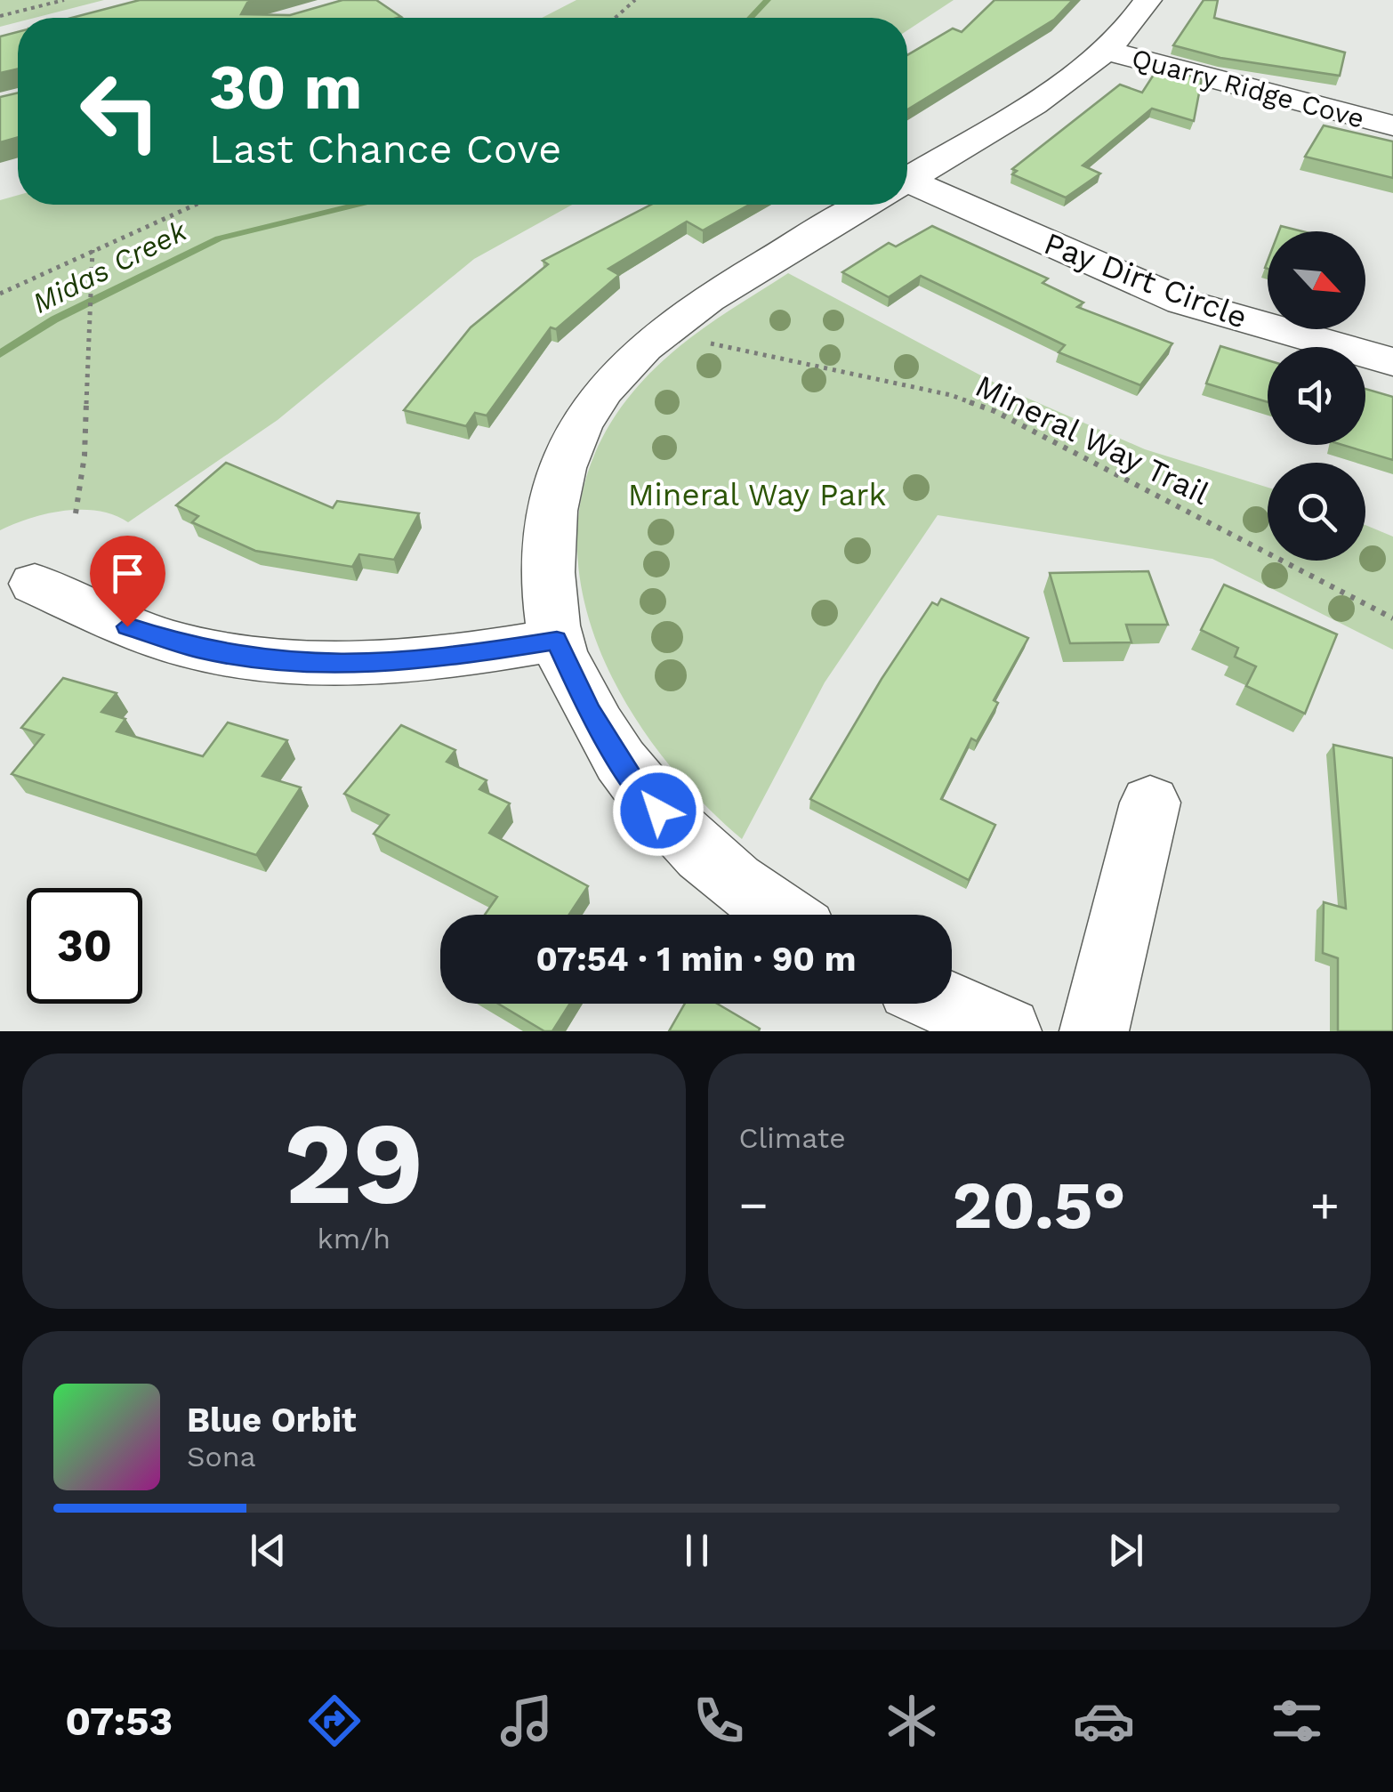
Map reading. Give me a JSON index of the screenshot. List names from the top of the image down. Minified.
{"streets":{"street":["Quarry Ridge Cove","Pay Dirt Circle"],"path":["Mineral Way Trail"]},"water":["Midas Creek"],"parks":["Mineral Way Park"],"north":"bottom right","page":{"turn":["30 m","Last Chance Cove"],"limit":"30","trip":"07:54 · 1 min · 90 m","tile":[["29","km/h"],"Climate"],"heat":["−","20.5°","+"],"song":["Blue Orbit","Sona"],"tabs":"07:53"}}
